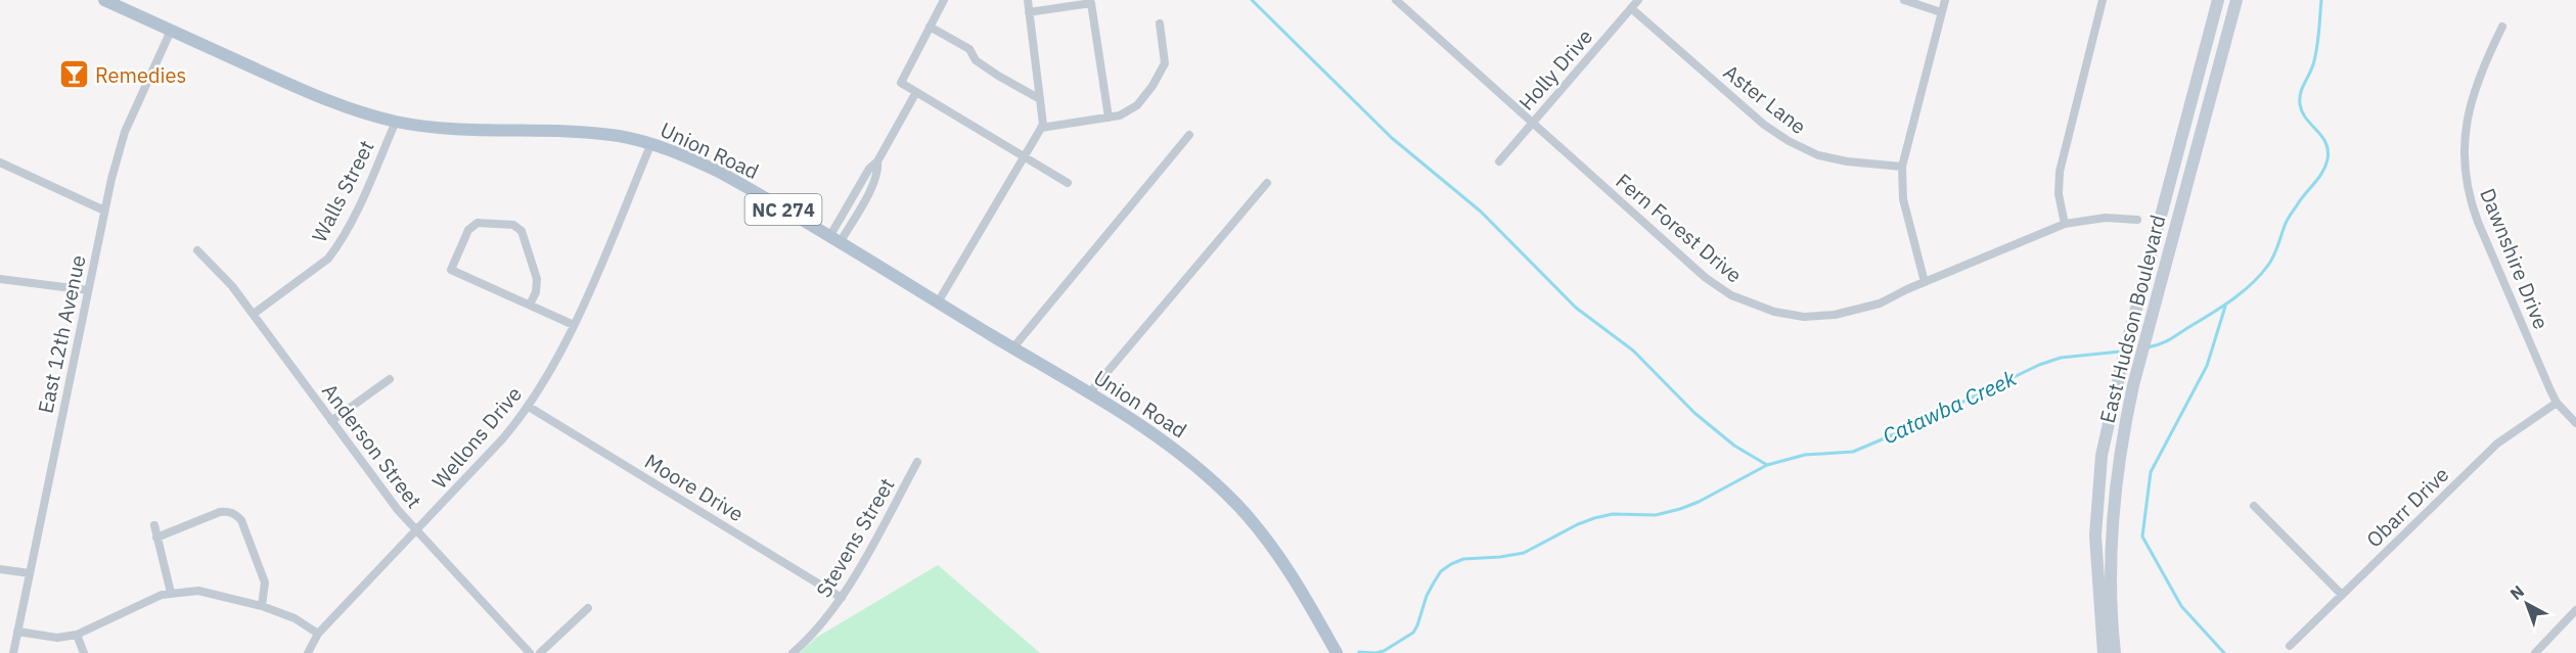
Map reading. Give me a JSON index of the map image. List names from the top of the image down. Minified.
{"streets":{"main road":["Union Road","NC 274","East Hudson Boulevard"],"street":["Holly Drive","Aster Lane","Walls Street","Fern Forest Drive","Dawnshire Drive","East 12th Avenue","Wellons Drive","Anderson Street","Moore Drive","Obarr Drive","Stevens Street"]},"crossings":[["Holly Drive","Aster Lane"],["Holly Drive","Fern Forest Drive"],["Union Road","Walls Street"],["Union Road","East 12th Avenue"],["Union Road","Wellons Drive"],["Walls Street","Anderson Street"],["Dawnshire Drive","Obarr Drive"],["Wellons Drive","Anderson Street"],["Wellons Drive","Moore Drive"],["Moore Drive","Stevens Street"]],"water":["Catawba Creek"],"places":{"bar":["Remedies"]},"north":"top left"}
